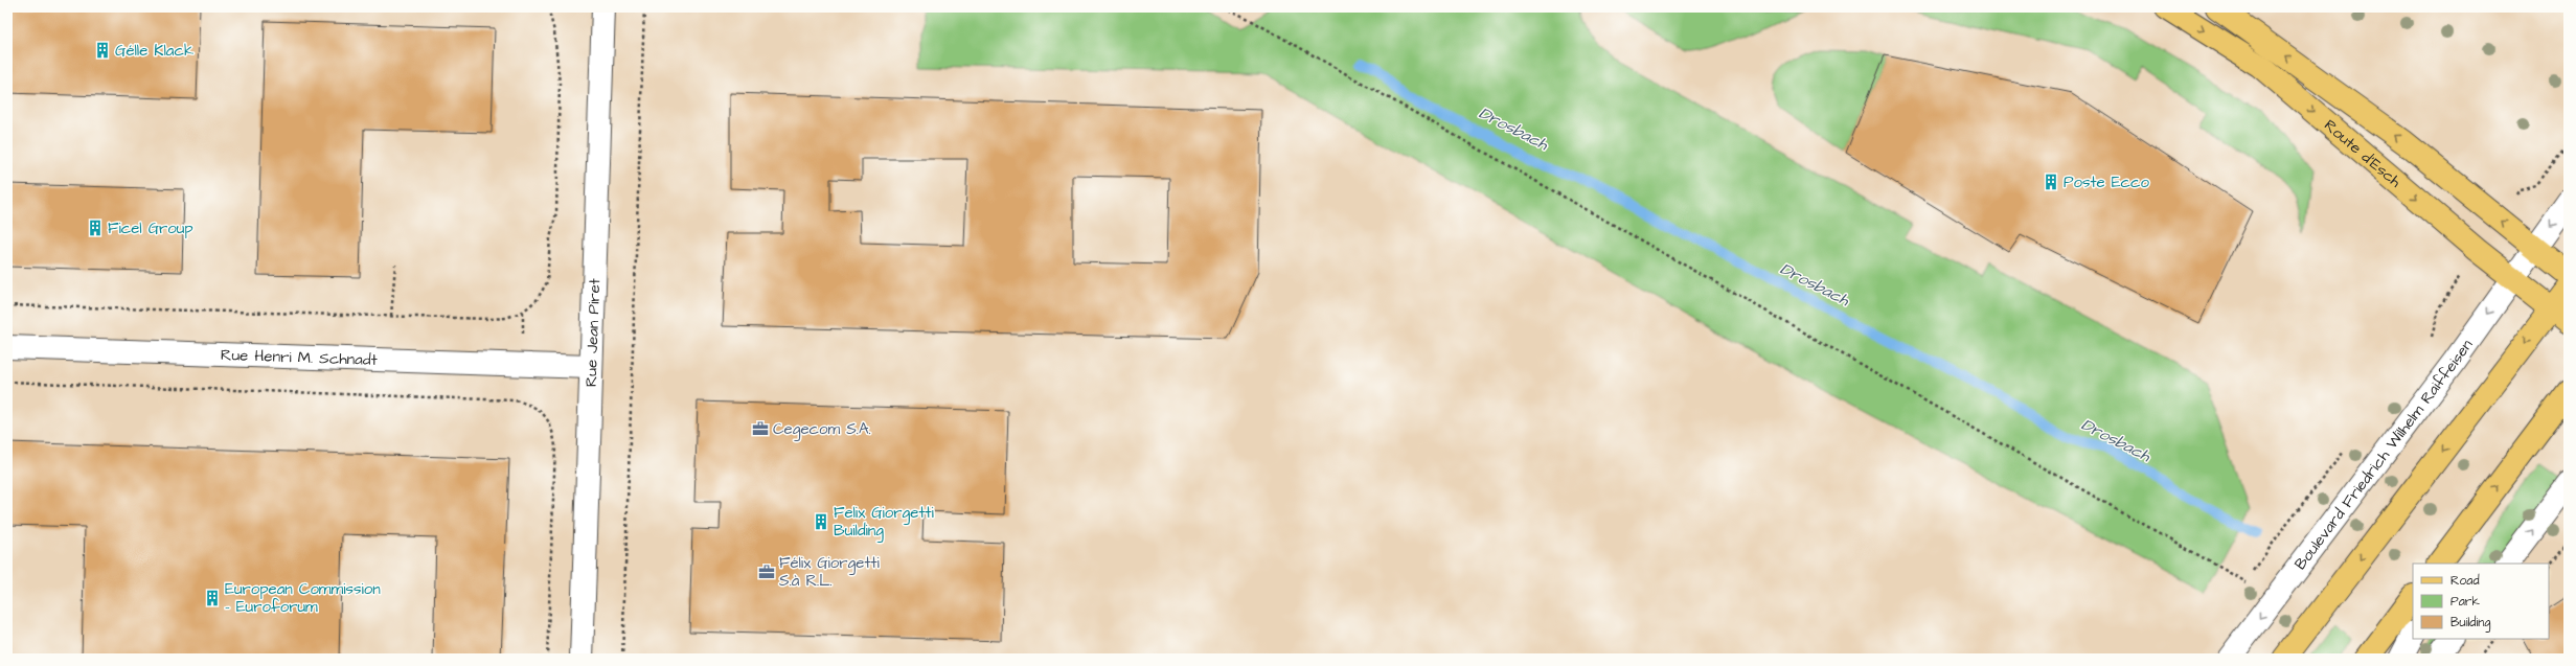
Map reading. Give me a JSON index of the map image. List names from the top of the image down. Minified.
{"streets":{"main road":["Route d'Esch"],"street":["Rue Jean Piret","Rue Henri M. Schnadt","Boulevard Friedrich Wilhelm Raiffeisen"]},"crossings":[["Route d'Esch","Boulevard Friedrich Wilhelm Raiffeisen"],["Rue Jean Piret","Rue Henri M. Schnadt"]],"water":["Drosbach"],"places":{"building":["Gélle Klack","Poste Ecco","Ficel Group","Felix Giorgetti Building","European Commission - Euroforum"],"office":["Cegecom S.A.","Félix Giorgetti S.à R.L."]},"legend":["Road","Park","Building"]}
